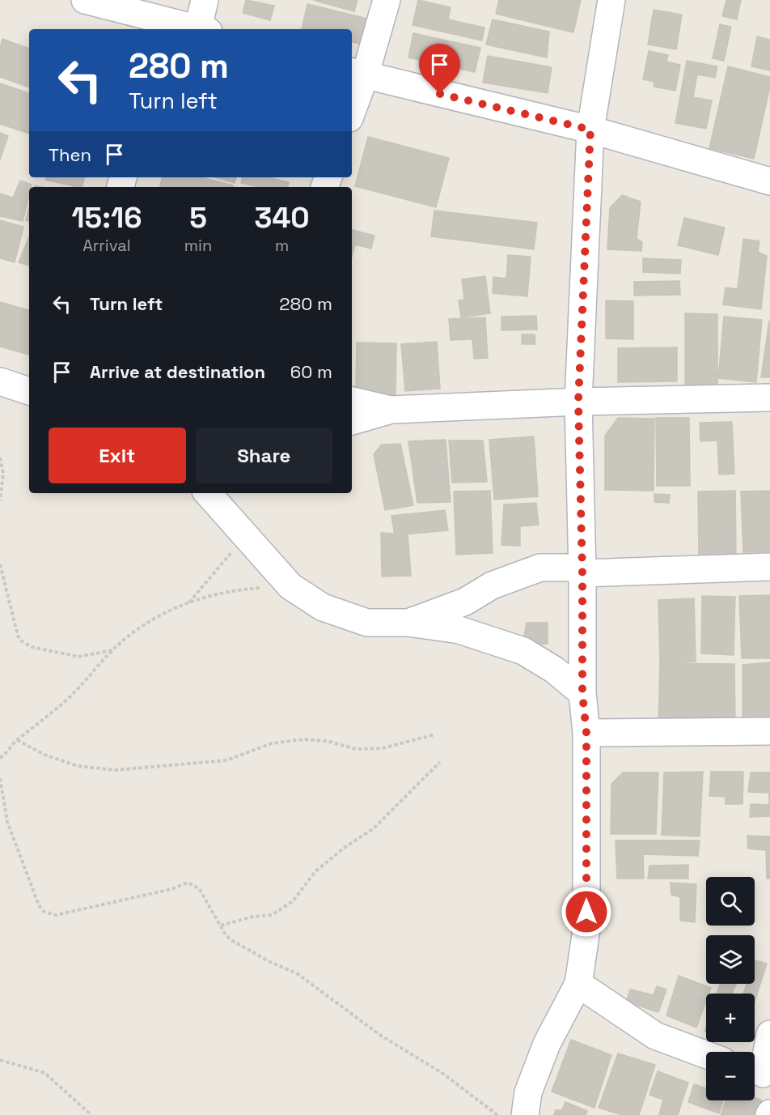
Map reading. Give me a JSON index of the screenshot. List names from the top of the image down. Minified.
{"page":{"turn":["280 m","Turn left"],"then":"Then","eta":["15:16","Arrival","5","min","340","m"],"list":[{"name":"Turn left","value":"280 m"},{"name":"Arrive at destination","value":"60 m"}],"buttons":["Exit","Share"],"map_buttons":["+","−"]}}
